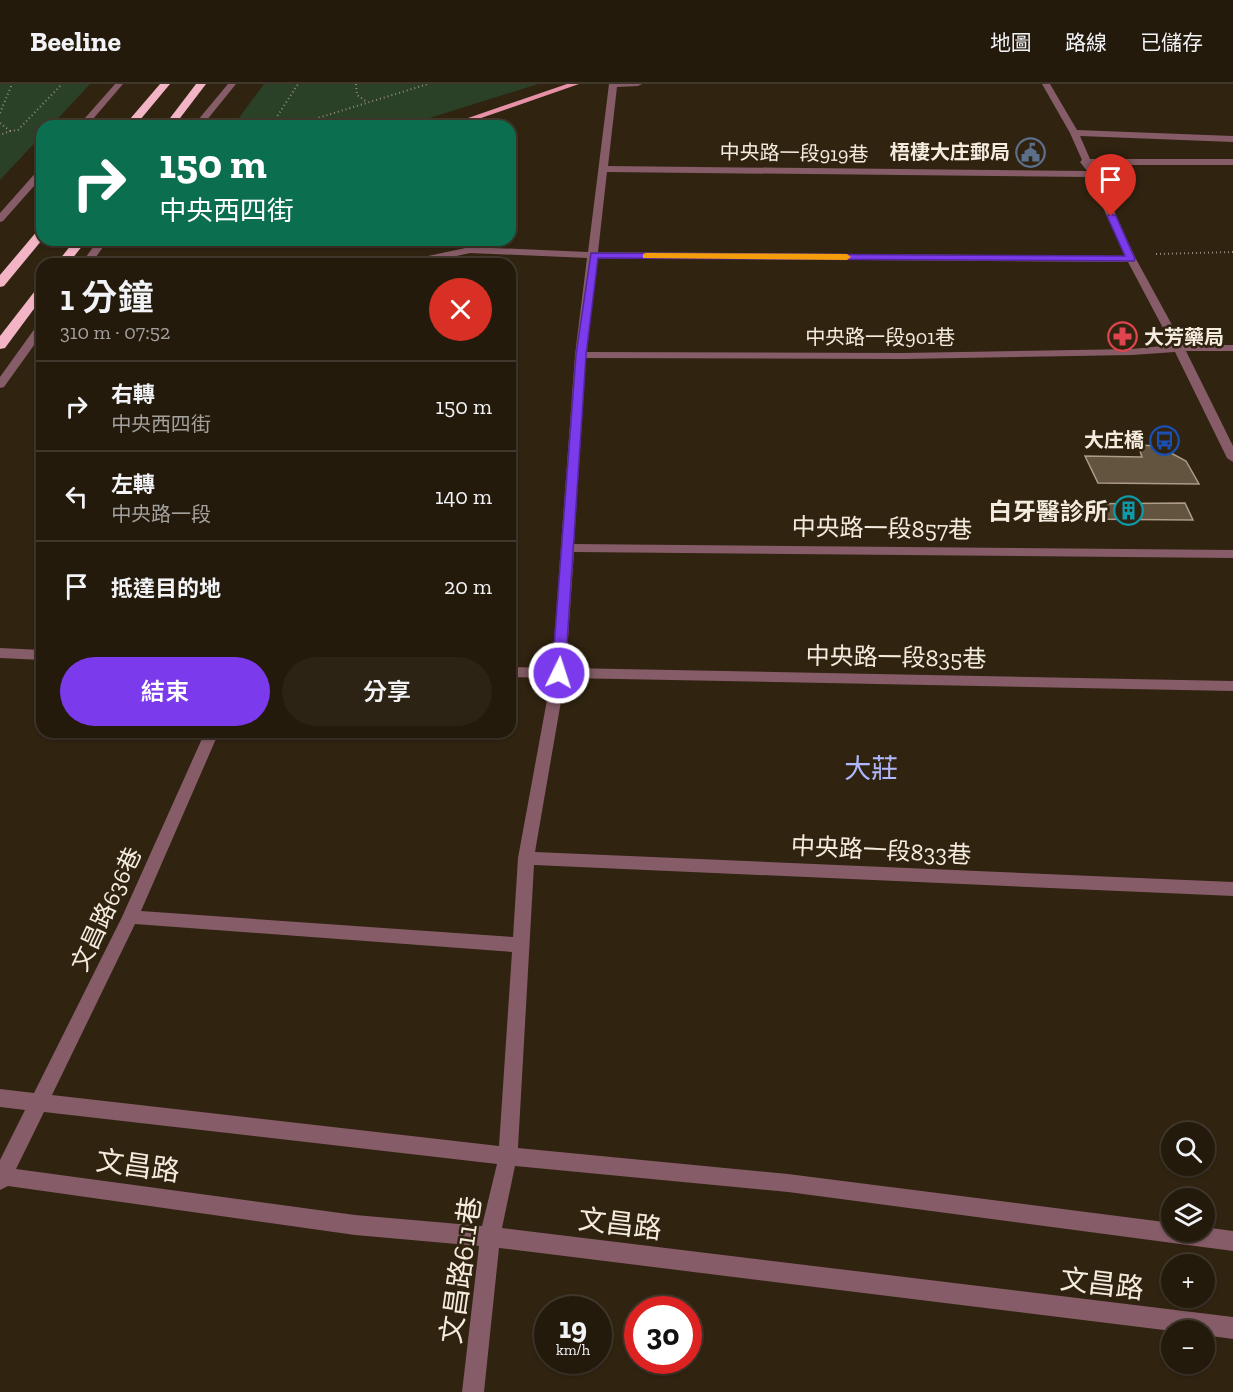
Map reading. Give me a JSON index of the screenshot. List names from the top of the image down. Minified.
{"streets":{"street":["中央路一段919巷","中央路一段901巷","中央路一段857巷","中央路一段835巷","中央路一段833巷","文昌路636巷","文昌路","文昌路611巷"]},"crossings":[["中央路一段919巷","文昌路611巷"],["中央路一段901巷","文昌路611巷"],["中央路一段857巷","文昌路611巷"],["中央路一段835巷","文昌路611巷"],["中央路一段833巷","文昌路611巷"],["文昌路636巷","文昌路"],["文昌路","文昌路611巷"]],"districts":["大莊"],"places":{"public building":["梧棲大庄郵局"],"pharmacy":["大芳藥局"],"bus stop":["大庄橋"],"building":["白牙醫診所"]},"page":{"header":"Beeline","nav":["地圖","路線","已儲存"],"turn":["150 m","中央西四街"],"heading":["1 分鐘","310 m · 07:52"],"list":[{"name":"右轉","note":"中央西四街","value":"150 m"},{"name":"左轉","note":"中央路一段","value":"140 m"},{"name":"抵達目的地","value":"20 m"}],"buttons":["結束","分享"],"map_buttons":["+","−"],"speed":"19 km/h","limit":"30"}}
